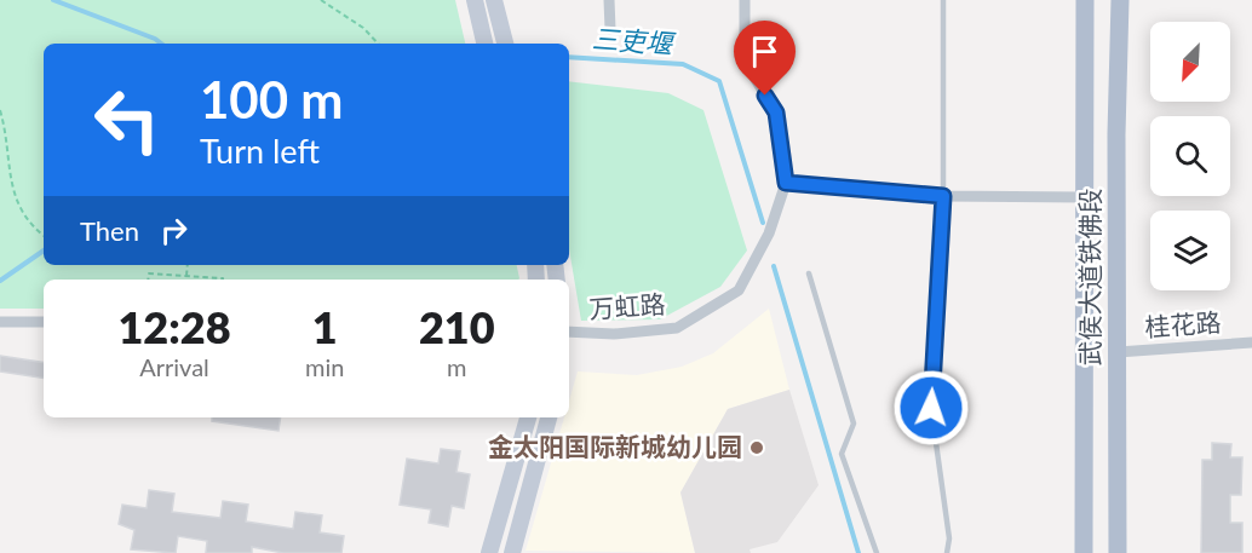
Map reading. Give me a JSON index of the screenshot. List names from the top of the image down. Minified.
{"streets":{"main road":["武侯大道铁佛段"],"street":["万虹路","桂花路"]},"crossings":[["武侯大道铁佛段","桂花路"]],"water":["三吏堰"],"places":["金太阳国际新城幼儿园"],"north":"bottom left","page":{"turn":["100 m","Turn left"],"then":"Then","eta":["12:28","Arrival","1","min","210","m"]}}
